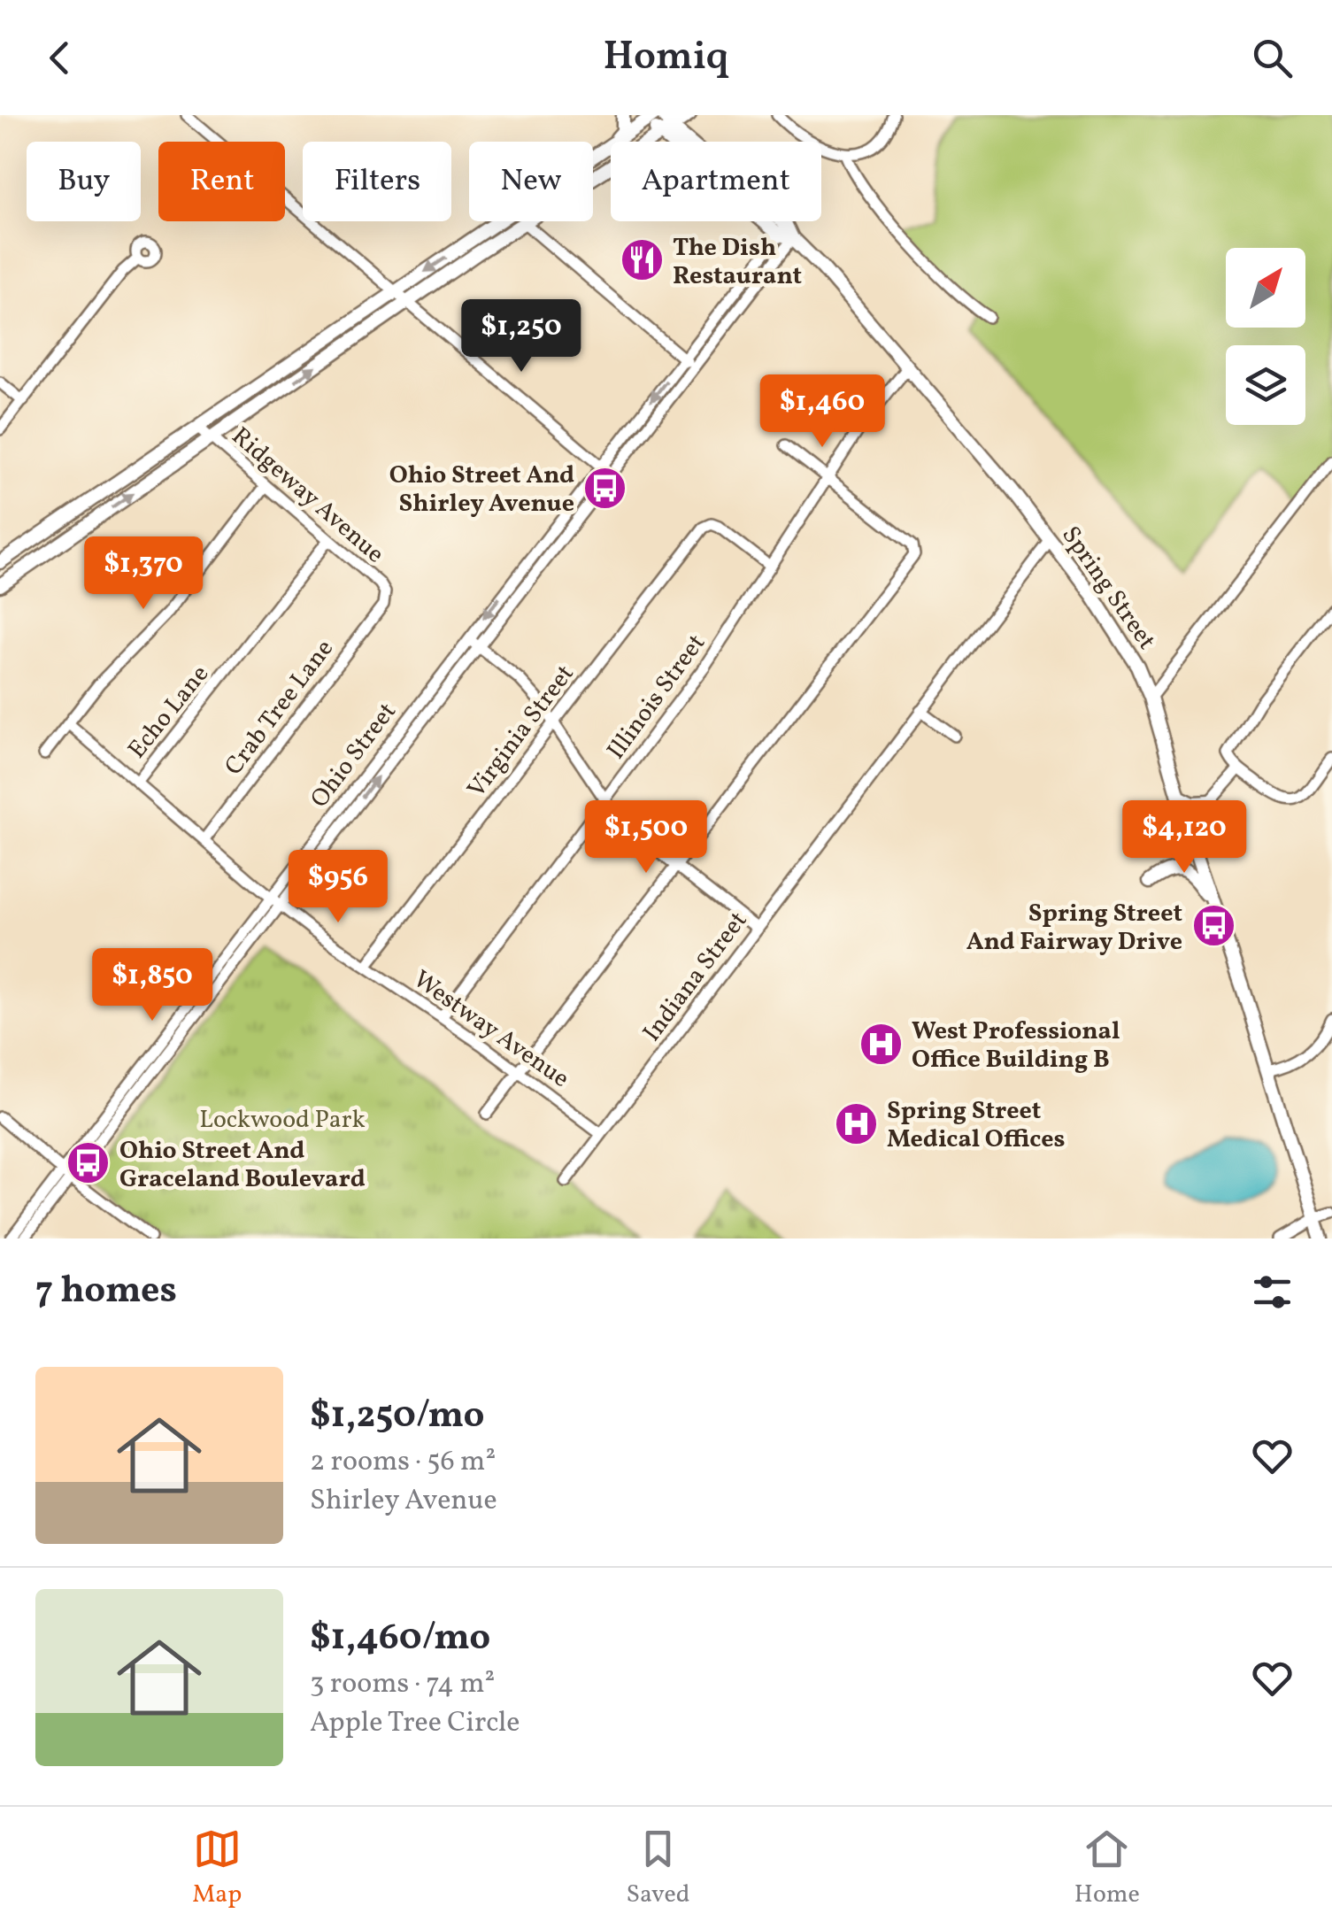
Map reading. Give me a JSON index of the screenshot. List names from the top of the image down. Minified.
{"streets":{"main road":["Spring Street"],"street":["Ridgeway Avenue","Illinois Street","Crab Tree Lane","Echo Lane","Virginia Street","Ohio Street","Indiana Street","Westway Avenue"]},"crossings":[["Ridgeway Avenue","Crab Tree Lane"],["Ridgeway Avenue","Echo Lane"],["Spring Street","Illinois Street"],["Spring Street","Indiana Street"],["Illinois Street","Virginia Street"],["Illinois Street","Westway Avenue"],["Crab Tree Lane","Westway Avenue"],["Echo Lane","Westway Avenue"],["Virginia Street","Westway Avenue"],["Ohio Street","Westway Avenue"],["Indiana Street","Westway Avenue"]],"parks":["Lockwood Park"],"places":{"restaurant":["The Dish Restaurant"],"bus stop":["Ohio Street And Shirley Avenue","Spring Street And Fairway Drive","Ohio Street And Graceland Boulevard"],"hospital":["West Professional Office Building B","Spring Street Medical Offices"]},"north":"top right","page":{"header":"Homiq","chip":["Buy","Rent","Filters","New","Apartment"],"price":["$1,250","$1,460","$1,370","$1,500","$4,120","$956","$1,850"],"heading":"7 homes","list":[{"name":"$1,250/mo","note":"2 rooms · 56 m² · Shirley Avenue"},{"name":"$1,460/mo","note":"3 rooms · 74 m² · Apple Tree Circle"}],"tabs":["Map","Saved","Home"]}}
